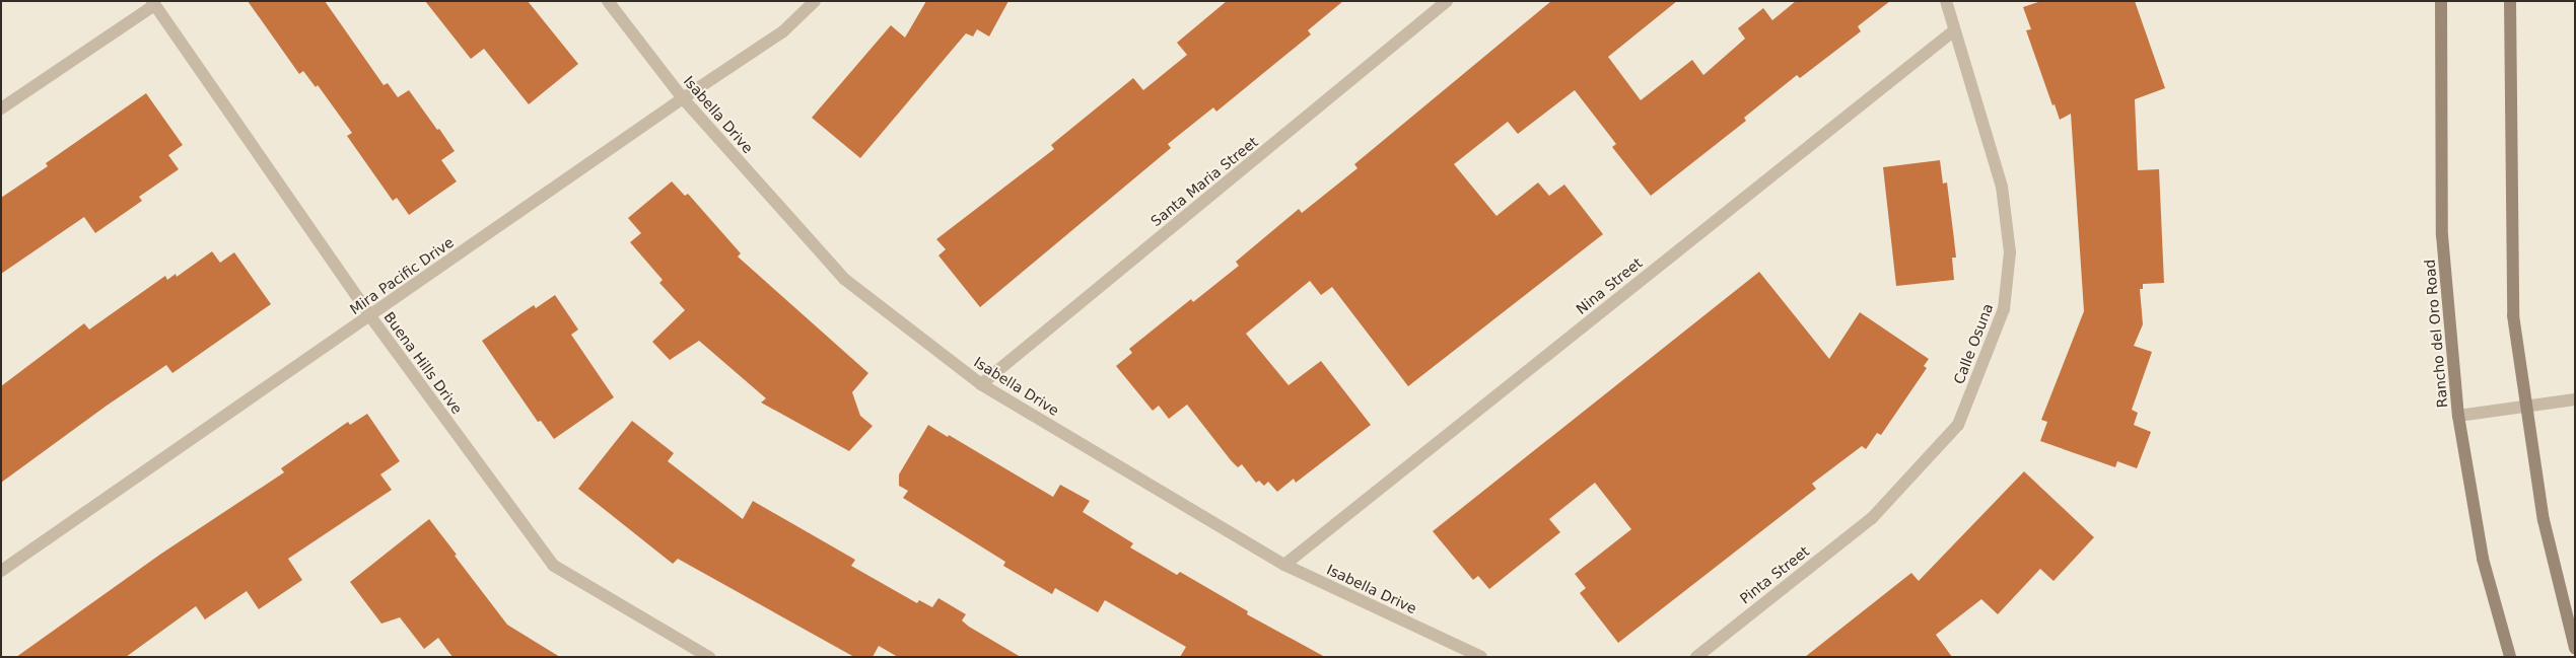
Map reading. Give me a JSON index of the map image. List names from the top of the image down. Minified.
{"streets":{"main road":["Rancho del Oro Road"],"street":["Isabella Drive","Santa Maria Street","Mira Pacific Drive","Nina Street","Calle Osuna","Buena Hills Drive","Pinta Street"]},"crossings":[["Isabella Drive","Santa Maria Street"],["Isabella Drive","Mira Pacific Drive"],["Isabella Drive","Nina Street"],["Mira Pacific Drive","Buena Hills Drive"],["Nina Street","Calle Osuna"],["Calle Osuna","Pinta Street"]]}
